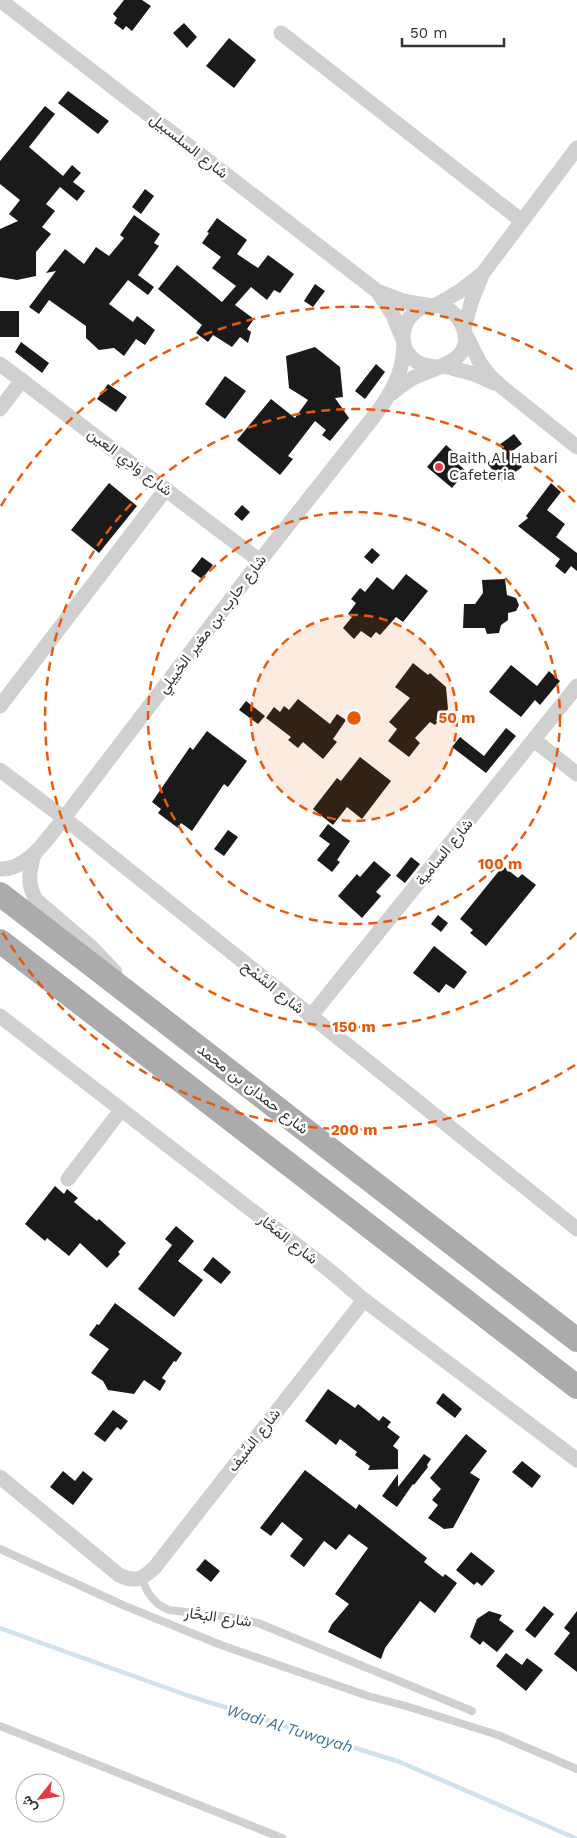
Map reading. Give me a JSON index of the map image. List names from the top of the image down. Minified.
{"streets":{"main road":["شارع حمدان بن محمد"],"street":["شارع السلسبيل","شارع وَادِي العين","شارع حارب بن مغير الخييلي","شارع السامية","شارع السَّمْح","شارع المَحَّار","شارع السِّيف"],"lane":["شارع البَحَّار"]},"crossings":[["شارع السلسبيل","شارع حارب بن مغير الخييلي"],["شارع وَادِي العين","شارع حارب بن مغير الخييلي"],["شارع حارب بن مغير الخييلي","شارع السَّمْح"],["شارع حارب بن مغير الخييلي","شارع حمدان بن محمد"],["شارع السامية","شارع السَّمْح"],["شارع المَحَّار","شارع السِّيف"],["شارع السِّيف","شارع البَحَّار"]],"water":["Wadi Al Tuwayah"],"places":["Baith Al Habari Cafeteria"],"scale_bar":"50 m","north":"bottom left","rings":["50 m","100 m","150 m","200 m"]}
